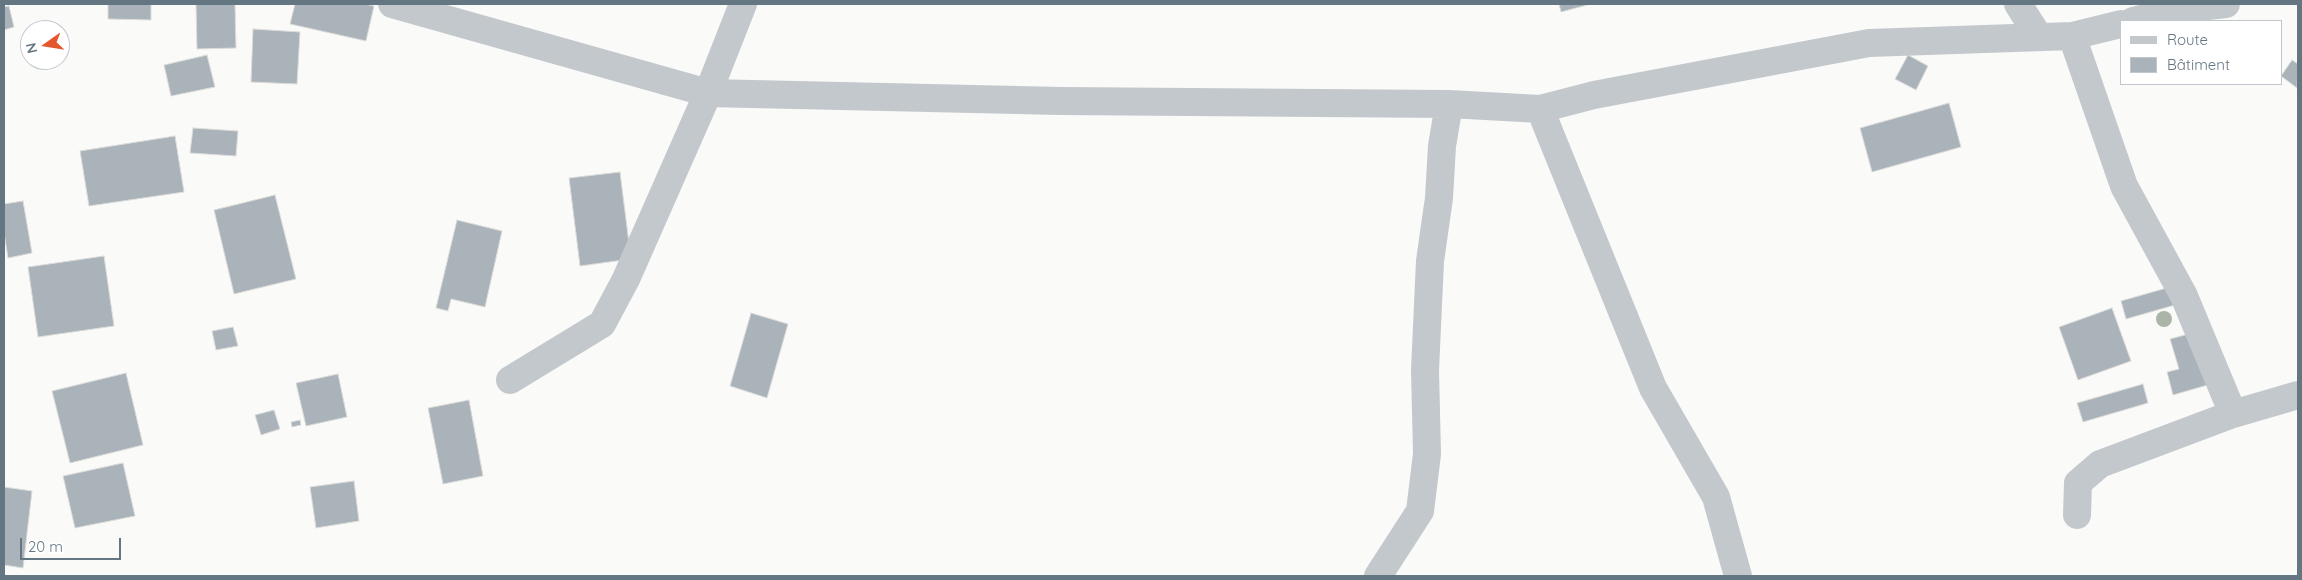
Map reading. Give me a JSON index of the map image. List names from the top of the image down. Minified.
{"legend":["Route","Bâtiment"],"scale_bar":"20 m","north":"left"}
